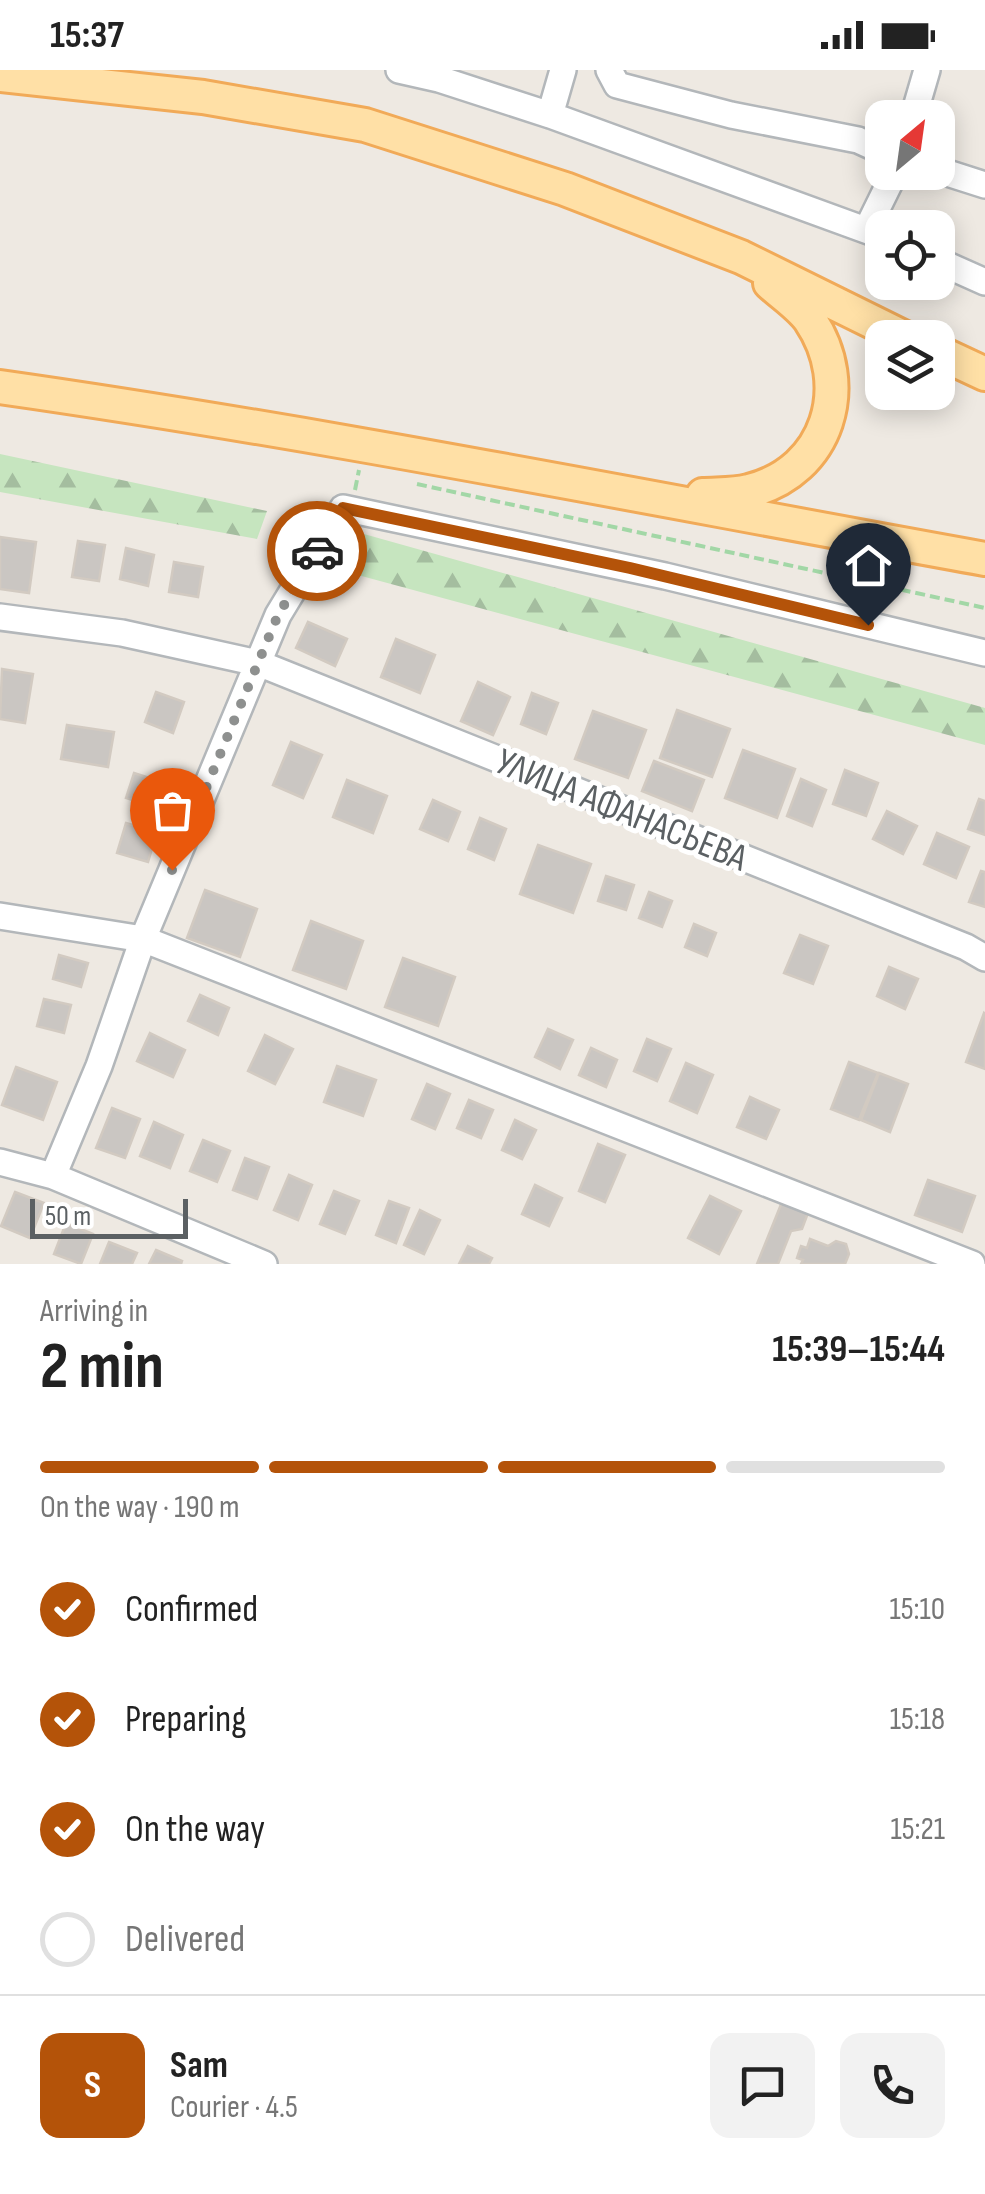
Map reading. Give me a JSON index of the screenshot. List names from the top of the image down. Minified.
{"streets":{"street":["УЛИЦА АФАНАСЬЕВА"]},"scale_bar":"50 m","north":"top right","page":{"status":"15:37","scale":"50 m","heading":["2 min","Arriving in","15:39–15:44"],"panel":["Sam","Courier · 4.5"],"bar":"On the way · 190 m","list":[["Confirmed","15:10"],["Preparing","15:18"],["On the way","15:21"],"Delivered"],"round":"S"}}
